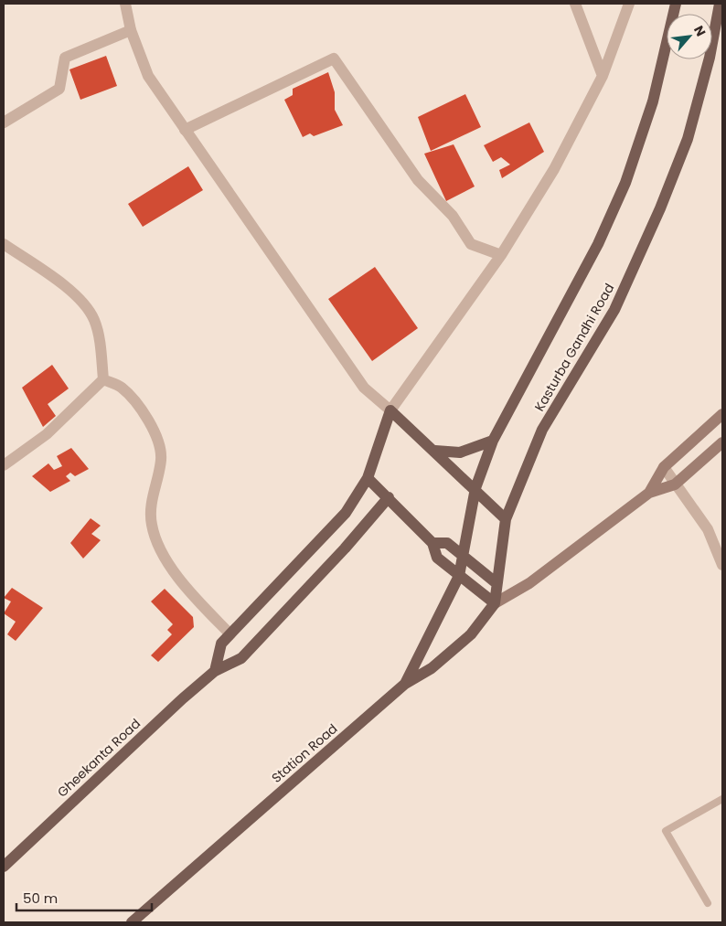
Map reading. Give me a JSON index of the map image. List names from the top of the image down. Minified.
{"streets":{"main road":["Kasturba Gandhi Road","Station Road","Gheekanta Road"]},"scale_bar":"50 m","north":"top right"}
